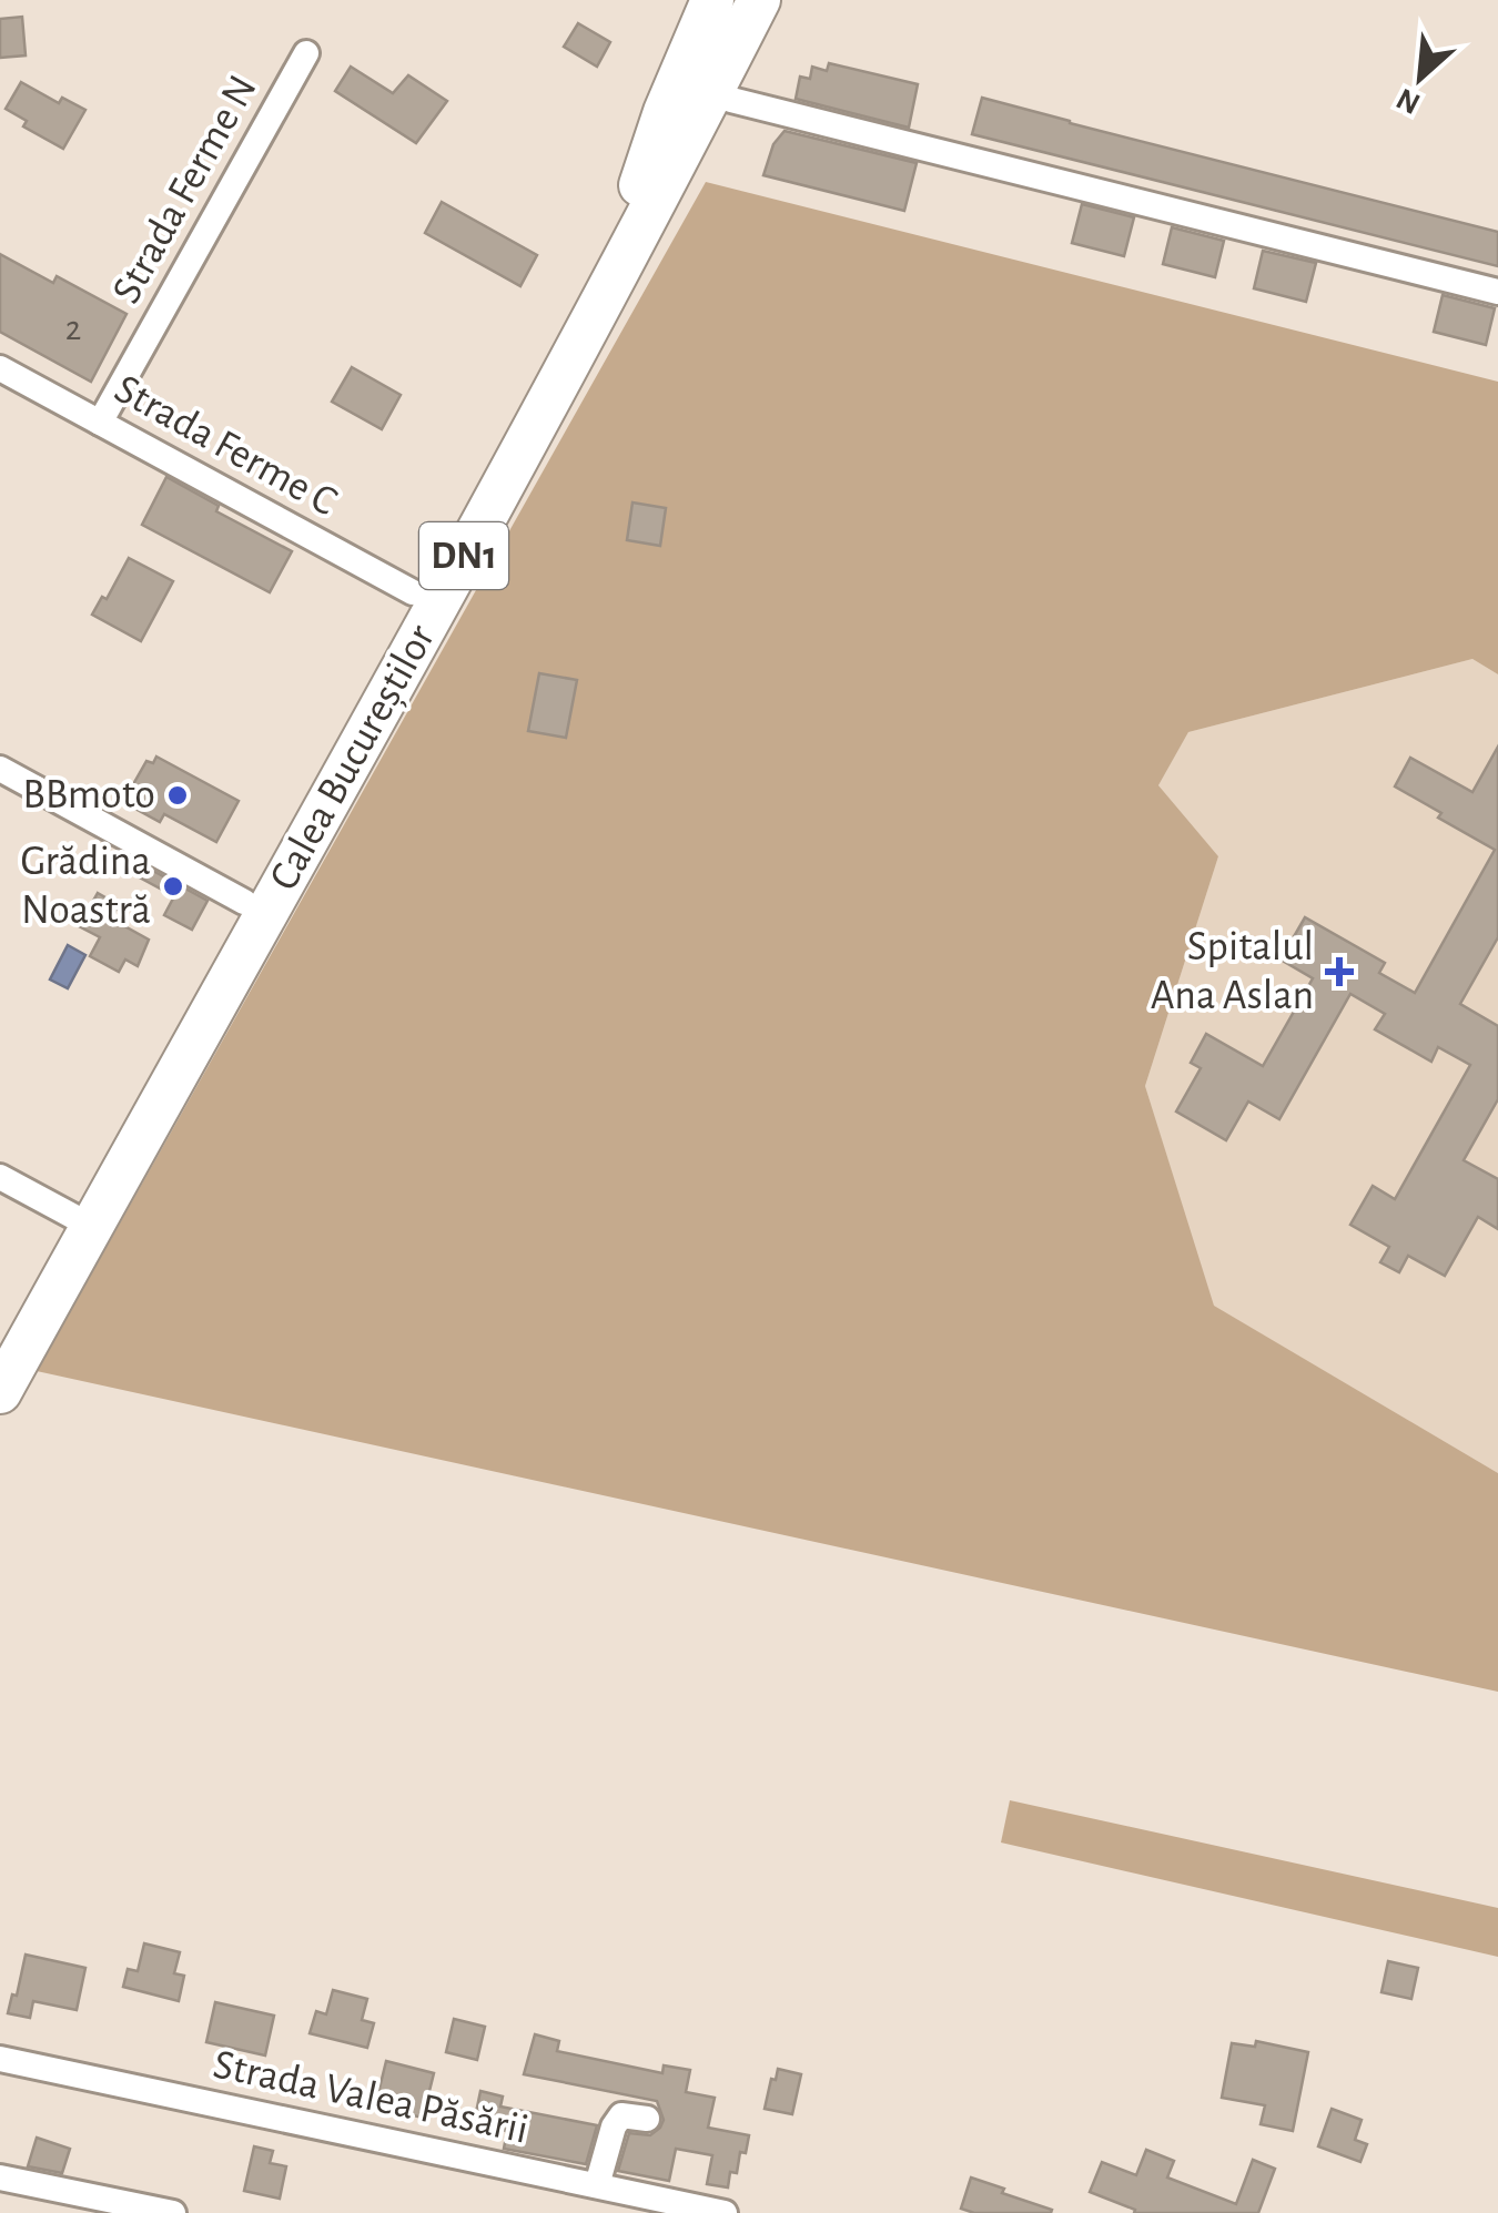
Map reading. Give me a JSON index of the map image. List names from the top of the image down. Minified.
{"streets":{"highway":["DN1","Calea Bucureștilor"],"street":["Strada Ferme N","Strada Ferme C","Strada Valea Păsării"]},"crossings":[["Strada Ferme N","Strada Ferme C"],["Strada Ferme C","Calea Bucureștilor"],["DN1","Calea Bucureștilor"]],"places":{"other":["BBmoto","Grădina Noastră"],"health":["Spitalul Ana Aslan"]},"house_numbers":["2"],"north":"bottom left"}
